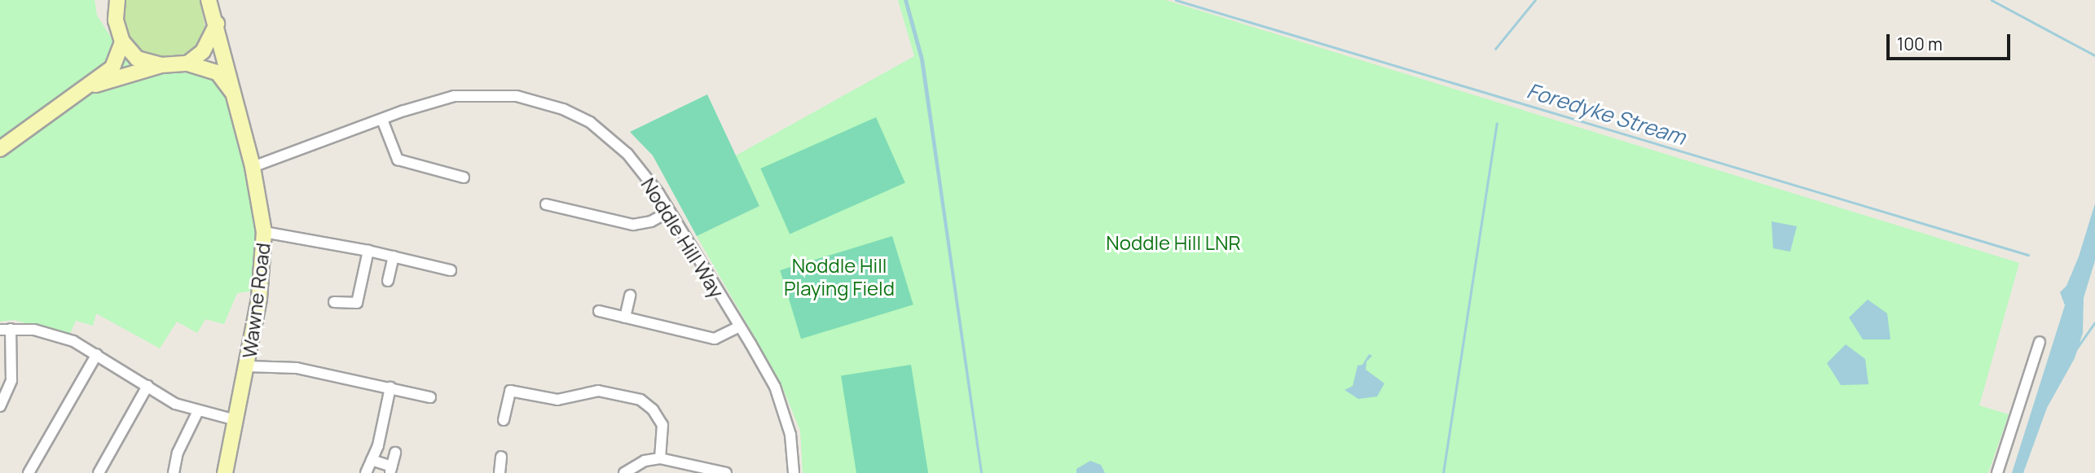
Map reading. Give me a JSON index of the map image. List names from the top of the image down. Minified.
{"streets":{"street":["Noddle Hill Way","Wawne Road"]},"crossings":[["Noddle Hill Way","Wawne Road"]],"water":["Foredyke Stream"],"parks":["Noddle Hill LNR","Noddle Hill Playing Field"],"scale_bar":"100 m"}
